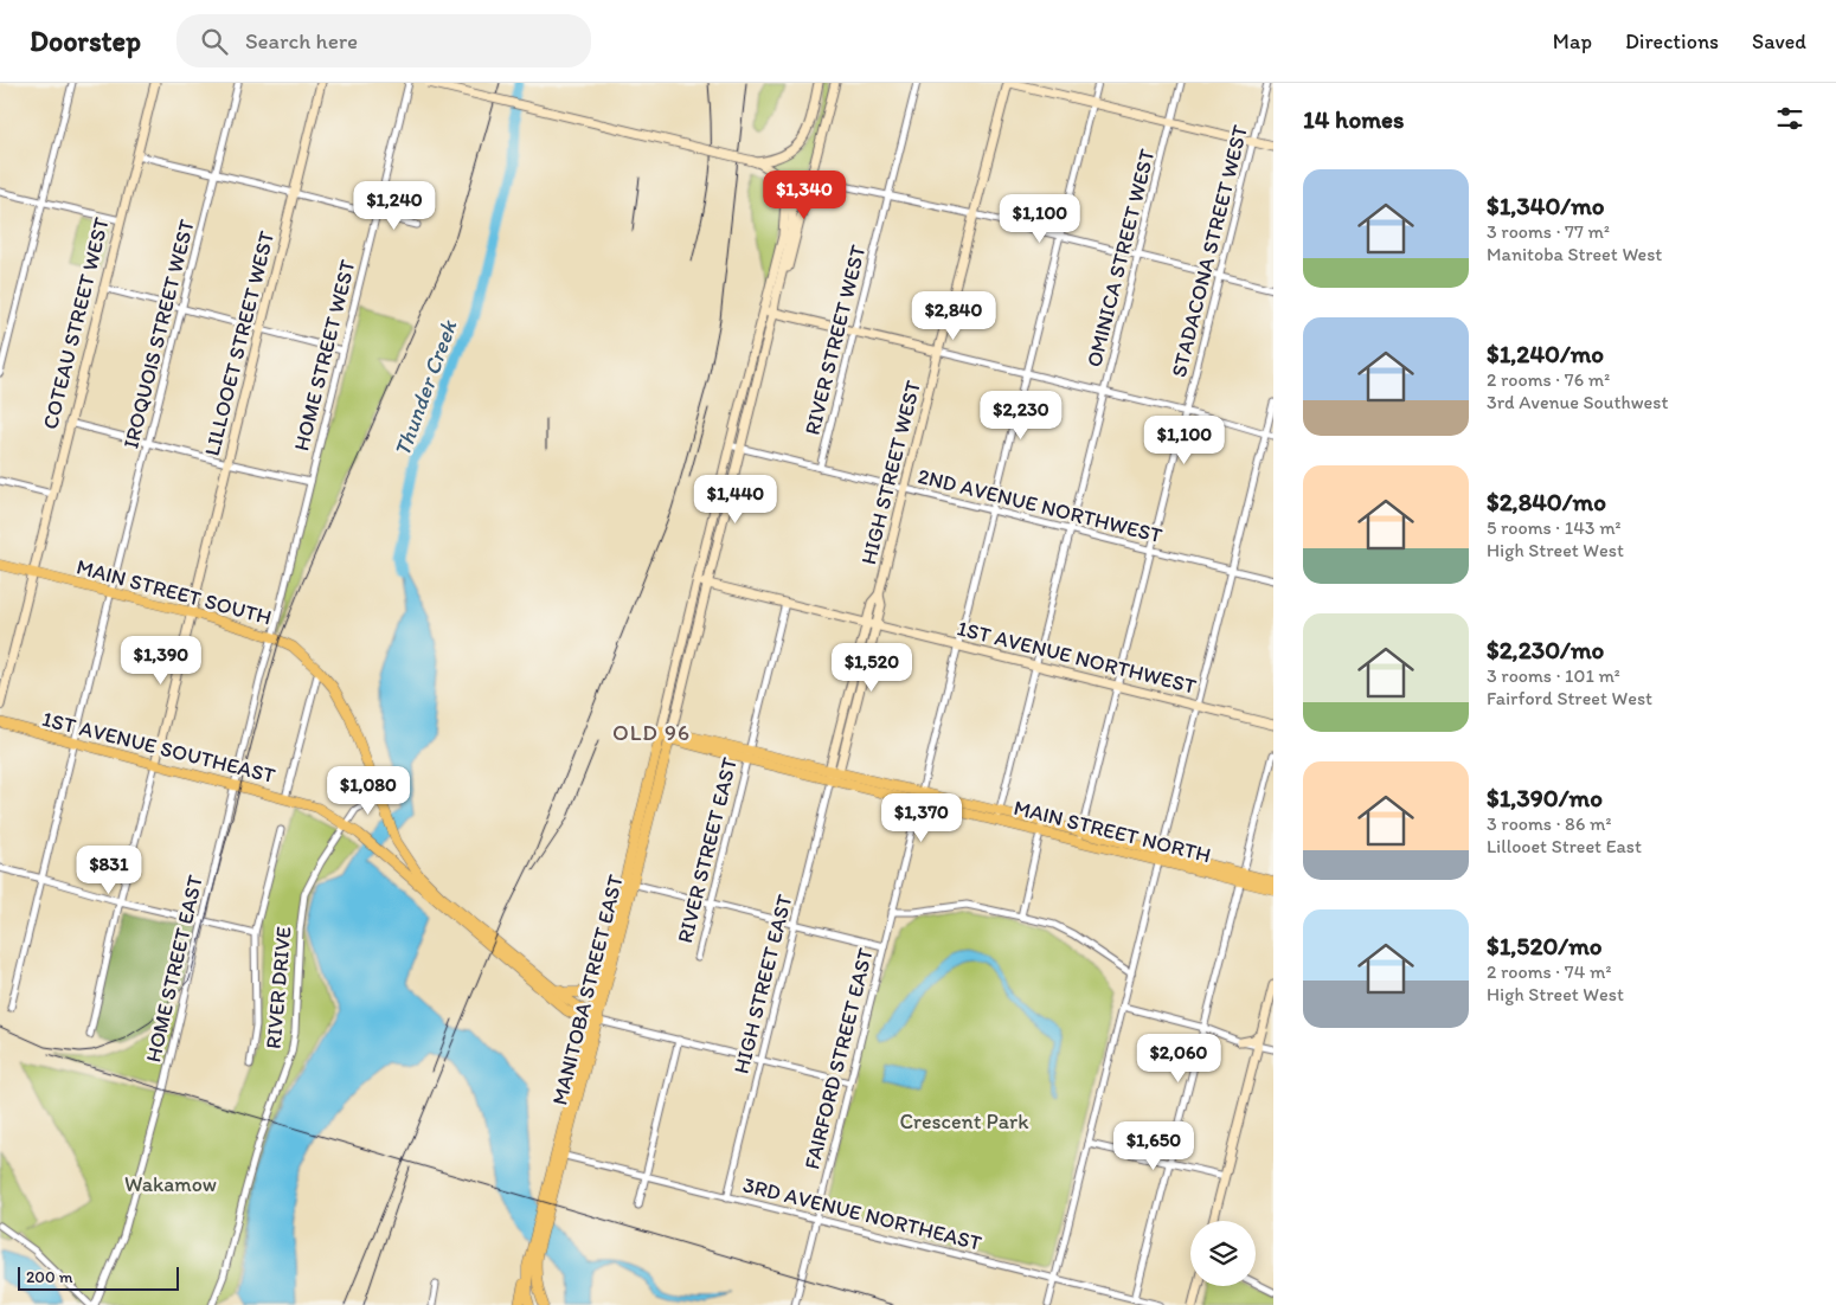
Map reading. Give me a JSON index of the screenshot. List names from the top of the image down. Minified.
{"streets":{"main road":["MAIN STREET SOUTH","1ST AVENUE SOUTHEAST","MAIN STREET NORTH","MANITOBA STREET EAST"],"street":["STADACONA STREET WEST","OMINICA STREET WEST","COTEAU STREET WEST","IROQUOIS STREET WEST","RIVER STREET WEST","LILLOOET STREET WEST","HOME STREET WEST","HIGH STREET WEST","2ND AVENUE NORTHWEST","1ST AVENUE NORTHWEST","RIVER STREET EAST","HOME STREET EAST","HIGH STREET EAST","RIVER DRIVE","FAIRFORD STREET EAST","3RD AVENUE NORTHEAST"]},"crossings":[["STADACONA STREET WEST","2ND AVENUE NORTHWEST"],["STADACONA STREET WEST","1ST AVENUE NORTHWEST"],["STADACONA STREET WEST","MAIN STREET NORTH"],["OMINICA STREET WEST","2ND AVENUE NORTHWEST"],["OMINICA STREET WEST","1ST AVENUE NORTHWEST"],["OMINICA STREET WEST","MAIN STREET NORTH"],["COTEAU STREET WEST","MAIN STREET SOUTH"],["IROQUOIS STREET WEST","MAIN STREET SOUTH"],["IROQUOIS STREET WEST","1ST AVENUE SOUTHEAST"],["RIVER STREET WEST","2ND AVENUE NORTHWEST"],["LILLOOET STREET WEST","MAIN STREET SOUTH"],["LILLOOET STREET WEST","1ST AVENUE SOUTHEAST"],["HOME STREET WEST","MAIN STREET SOUTH"],["HOME STREET WEST","HOME STREET EAST"],["HIGH STREET WEST","2ND AVENUE NORTHWEST"],["HIGH STREET WEST","1ST AVENUE NORTHWEST"],["HIGH STREET WEST","MAIN STREET NORTH"],["2ND AVENUE NORTHWEST","FAIRFORD STREET EAST"],["MAIN STREET SOUTH","HOME STREET EAST"],["MAIN STREET SOUTH","RIVER DRIVE"],["1ST AVENUE NORTHWEST","FAIRFORD STREET EAST"],["1ST AVENUE SOUTHEAST","HOME STREET EAST"],["1ST AVENUE SOUTHEAST","RIVER DRIVE"],["1ST AVENUE SOUTHEAST","MANITOBA STREET EAST"],["MAIN STREET NORTH","RIVER STREET EAST"],["MAIN STREET NORTH","HIGH STREET EAST"],["MAIN STREET NORTH","MANITOBA STREET EAST"],["MAIN STREET NORTH","FAIRFORD STREET EAST"],["HIGH STREET EAST","3RD AVENUE NORTHEAST"],["MANITOBA STREET EAST","3RD AVENUE NORTHEAST"],["FAIRFORD STREET EAST","3RD AVENUE NORTHEAST"]],"districts":["OLD 96"],"water":["Thunder Creek"],"parks":["Crescent Park","Wakamow"],"scale_bar":"200 m","page":{"header":"Doorstep","search":"Search here","nav":["Map","Directions","Saved"],"heading":"14 homes","list":[{"name":"$1,340/mo","note":"3 rooms · 77 m² · Manitoba Street West"},{"name":"$1,240/mo","note":"2 rooms · 76 m² · 3rd Avenue Southwest"},{"name":"$2,840/mo","note":"5 rooms · 143 m² · High Street West"},{"name":"$2,230/mo","note":"3 rooms · 101 m² · Fairford Street West"},{"name":"$1,390/mo","note":"3 rooms · 86 m² · Lillooet Street East"},{"name":"$1,520/mo","note":"2 rooms · 74 m² · High Street West"}],"price":["$1,340","$1,240","$1,100","$2,840","$2,230","$1,100","$1,440","$1,390","$1,520","$1,080","$1,370","$831","$2,060","$1,650"],"scale":"200 m"}}
